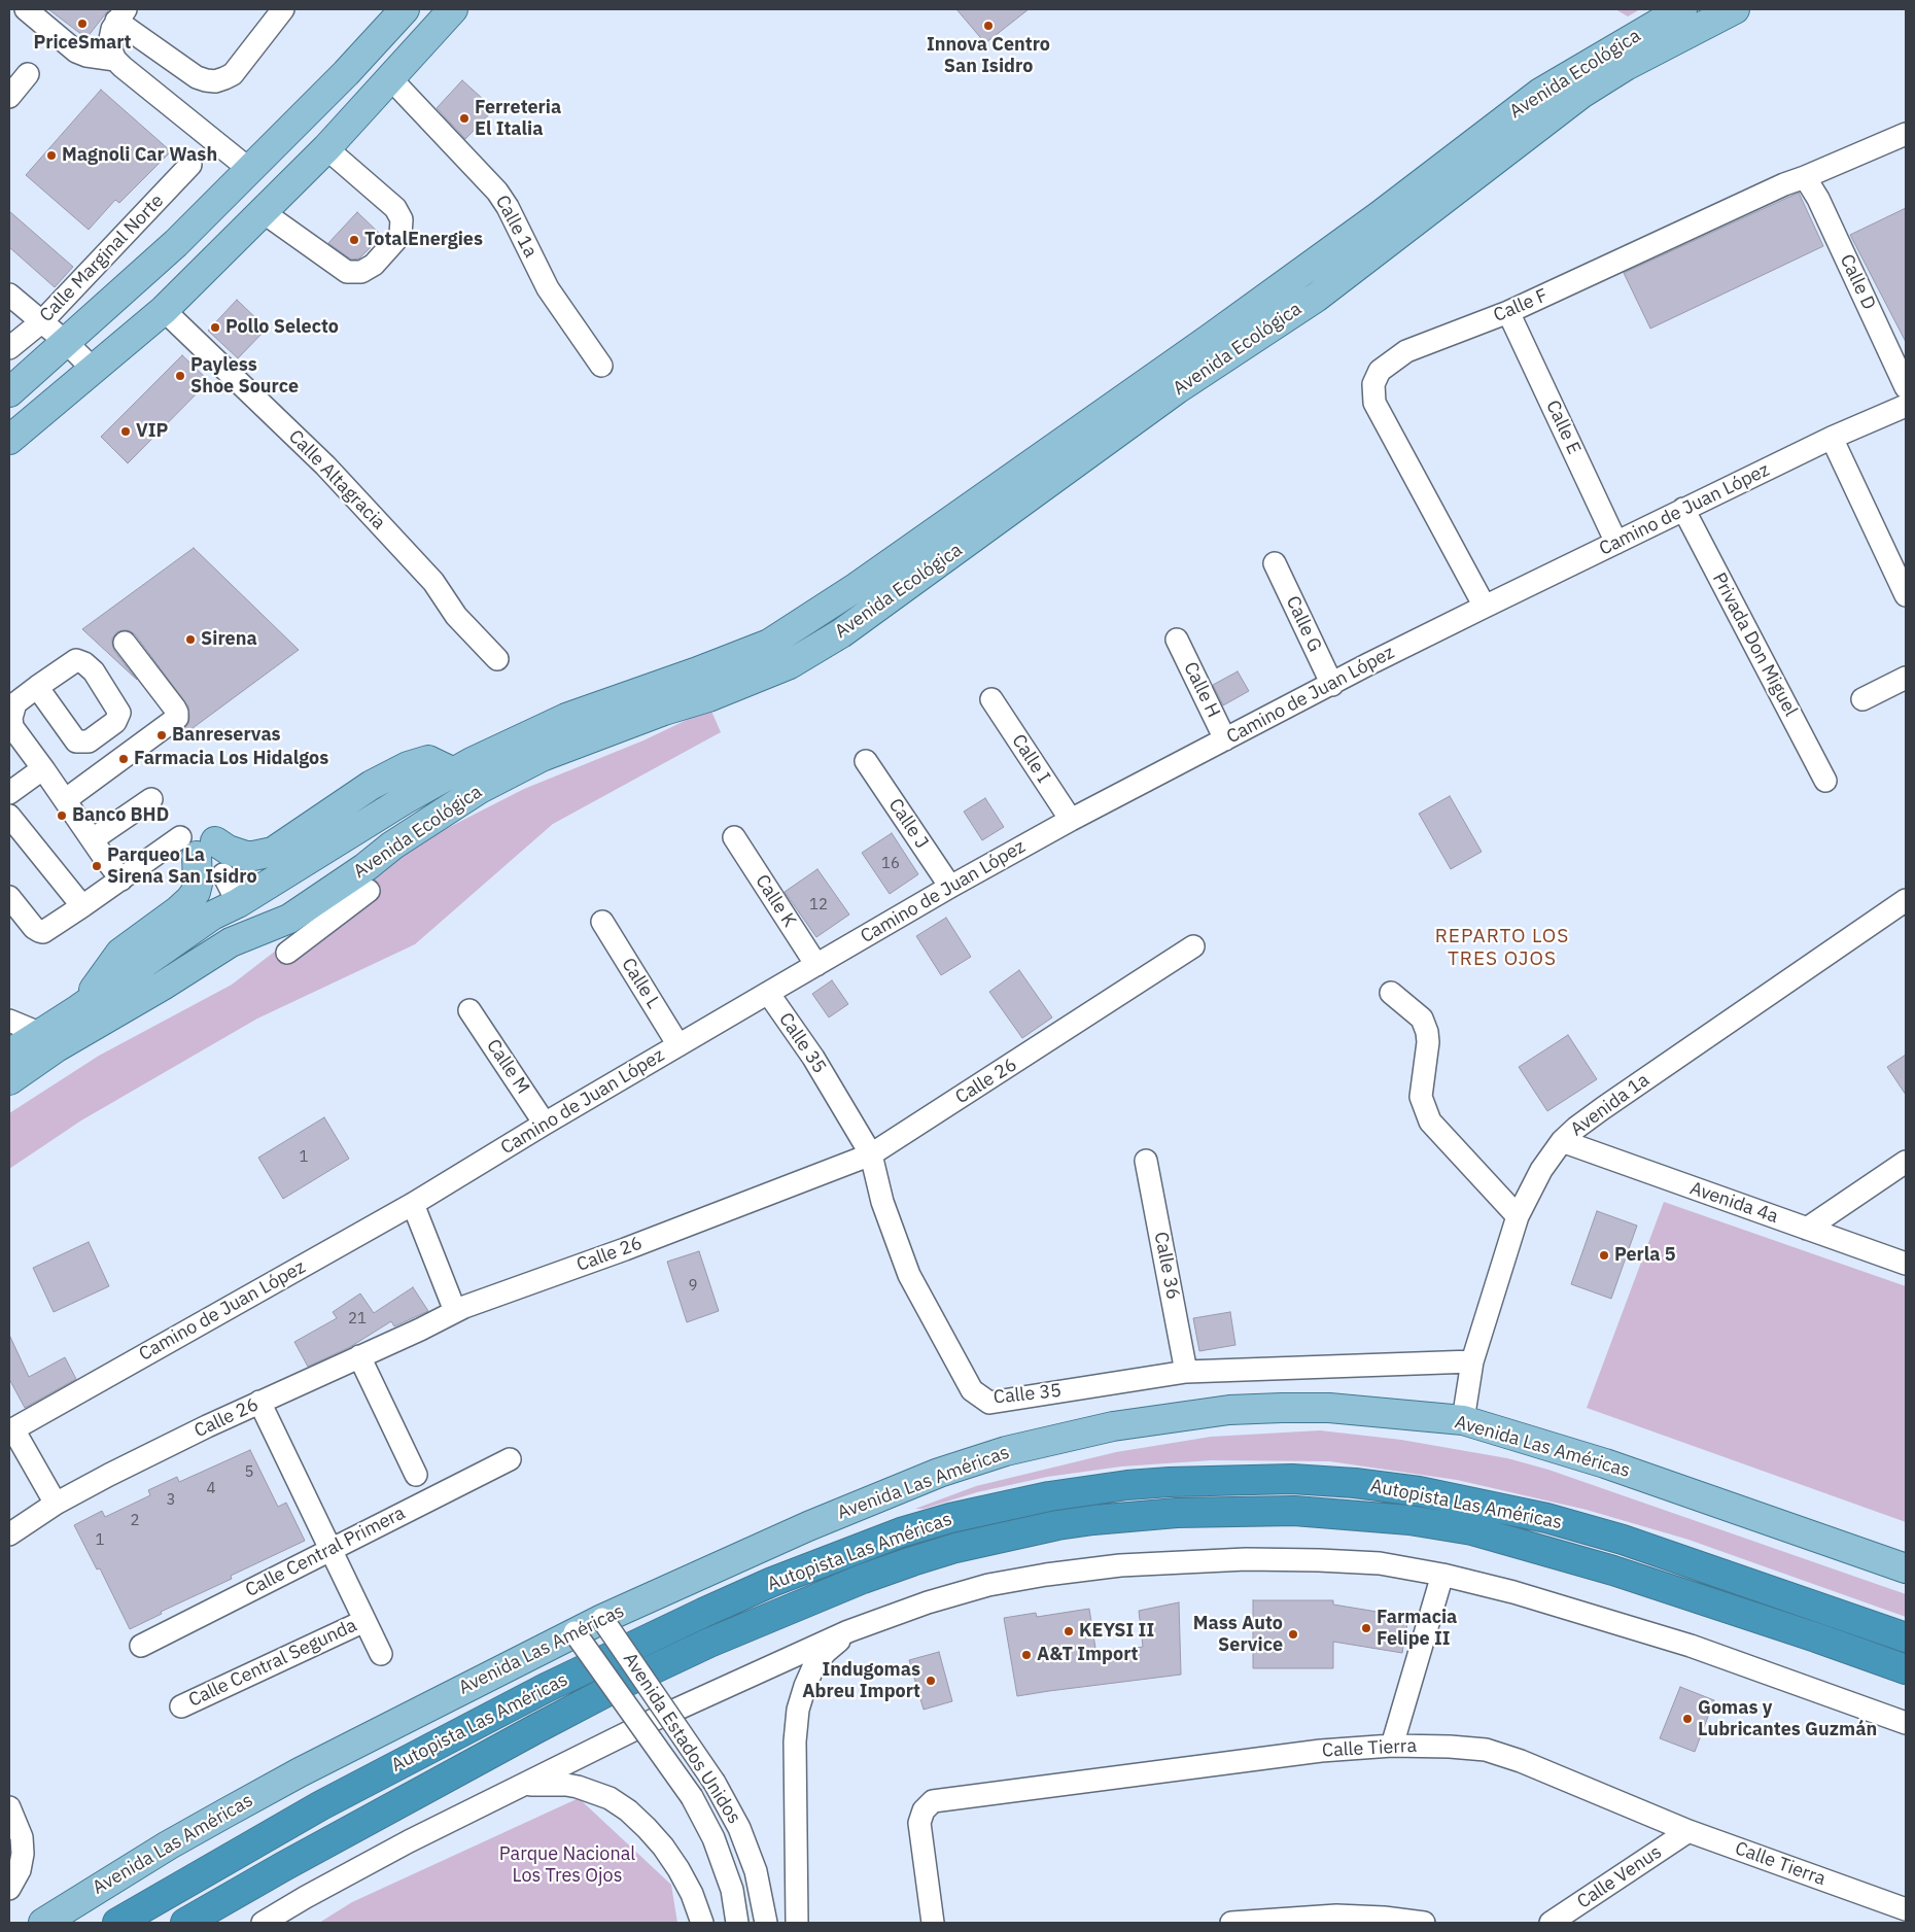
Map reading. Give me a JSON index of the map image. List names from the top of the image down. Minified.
{"streets":{"highway":["Autopista Las Américas"],"main road":["Avenida Ecológica","Avenida Las Américas"],"street":["Calle 1a","Calle Marginal Norte","Calle D","Calle F","Calle E","Calle Altagracia","Camino de Juan López","Calle G","Privada Don Miguel","Calle H","Calle I","Calle J","Calle K","Calle L","Calle 35","Calle M","Calle 26","Avenida 1a","Avenida 4a","Calle 36","Calle Central Primera","Calle Central Segunda","Avenida Estados Unidos","Calle Tierra","Calle Venus"]},"crossings":[["Calle D","Calle F"],["Calle F","Calle E"],["Calle F","Camino de Juan López"],["Calle E","Camino de Juan López"],["Camino de Juan López","Calle G"],["Camino de Juan López","Privada Don Miguel"],["Camino de Juan López","Calle H"],["Camino de Juan López","Calle I"],["Camino de Juan López","Calle J"],["Camino de Juan López","Calle K"],["Camino de Juan López","Calle L"],["Camino de Juan López","Calle 35"],["Camino de Juan López","Calle M"],["Calle 35","Calle 26"],["Calle 35","Avenida 1a"],["Calle 35","Calle 36"],["Avenida 1a","Avenida 4a"],["Avenida 1a","Avenida Las Américas"],["Avenida Las Américas","Avenida Estados Unidos"],["Calle Tierra","Calle Venus"]],"districts":["REPARTO LOS TRES OJOS"],"parks":["Parque Nacional Los Tres Ojos"],"places":["PriceSmart","Innova Centro San Isidro","Ferreteria El Italia","Magnoli Car Wash","TotalEnergies","Pollo Selecto","Payless Shoe Source","VIP","Sirena","Banreservas","Farmacia Los Hidalgos","Banco BHD","Parqueo La Sirena San Isidro","Perla 5","Farmacia Felipe II","KEYSI II","Mass Auto Service","A&T Import","Indugomas Abreu Import","Gomas y Lubricantes Guzmán"],"house_numbers":["16","12","1","9","21","5","4","3","2","1"]}
